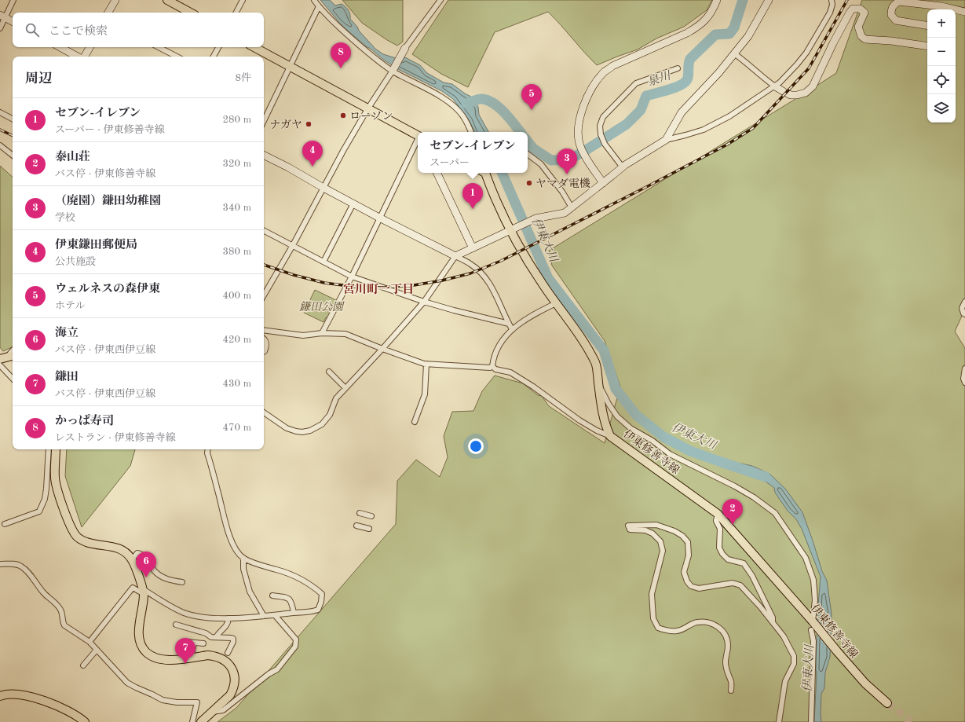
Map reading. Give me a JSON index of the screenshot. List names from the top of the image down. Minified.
{"streets":{"main road":["伊東修善寺線"]},"districts":["宮川町一丁目"],"water":["泉川","伊東大川"],"parks":["鎌田公園"],"places":["ローソン","ナガヤ","ヤマダ電機"],"page":{"map_buttons":["+","−"],"search":"ここで検索","pins":["8","5","4","3","1","2","6","7"],"heading":["周辺","8件"],"list":[{"mark":"1","name":"セブン-イレブン","note":"スーパー · 伊東修善寺線","value":"280 m"},{"mark":"2","name":"泰山荘","note":"バス停 · 伊東修善寺線","value":"320 m"},{"mark":"3","name":"（廃園）鎌田幼稚園","note":"学校","value":"340 m"},{"mark":"4","name":"伊東鎌田郵便局","note":"公共施設","value":"380 m"},{"mark":"5","name":"ウェルネスの森伊東","note":"ホテル","value":"400 m"},{"mark":"6","name":"海立","note":"バス停 · 伊東西伊豆線","value":"420 m"},{"mark":"7","name":"鎌田","note":"バス停 · 伊東西伊豆線","value":"430 m"},{"mark":"8","name":"かっぱ寿司","note":"レストラン · 伊東修善寺線","value":"470 m"}],"popup":["セブン-イレブン","スーパー"]}}
